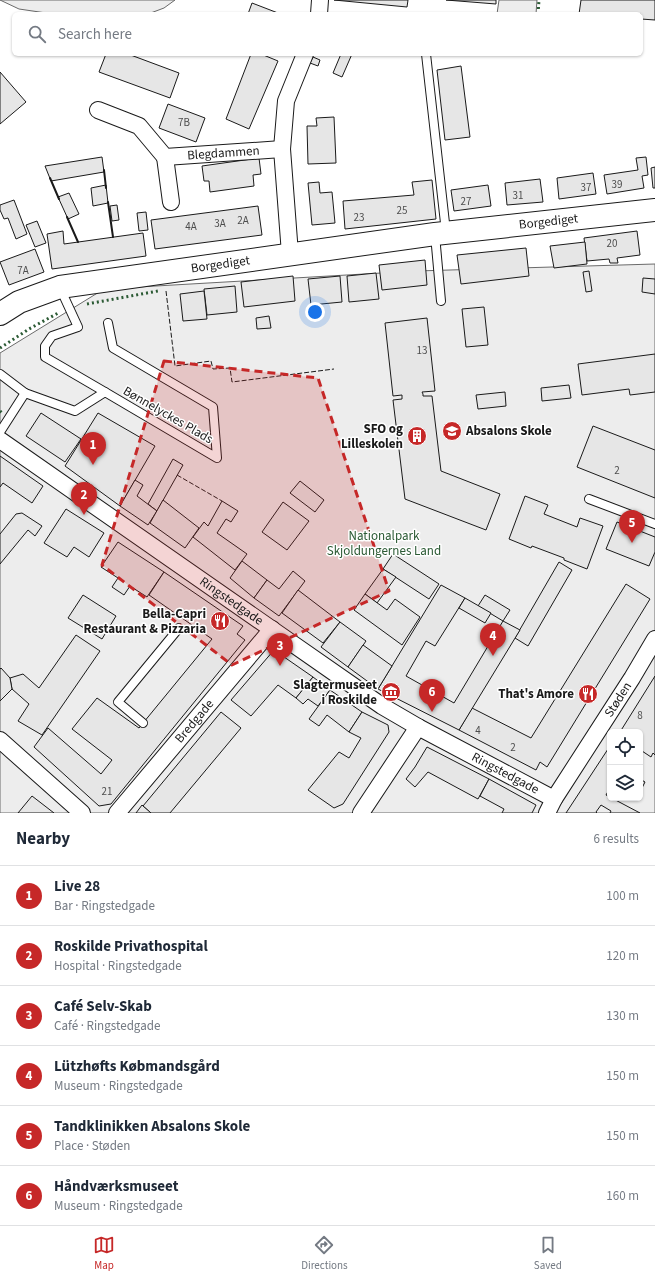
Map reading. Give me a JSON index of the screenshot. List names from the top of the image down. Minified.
{"streets":{"main road":["Borgediget"],"street":["Blegdammen","Ringstedgade","Støden","Bredgade"],"lane":["Bønnelyckes Plads"]},"crossings":[["Borgediget","Bønnelyckes Plads"],["Ringstedgade","Støden"],["Ringstedgade","Bredgade"]],"parks":["Nationalpark Skjoldungernes Land"],"places":{"school or university":["Absalons Skole"],"building":["SFO og Lilleskolen"],"restaurant":["Bella-Capri Restaurant & Pizzaria","That's Amore"],"museum":["Slagtermuseet i Roskilde"]},"house_numbers":["7B","39","37","31","27","25","23","2A","3A","4A","20","7A","13","2","8","4","2","21"],"page":{"search":"Search here","pins":["1","2","5","4","3","6"],"heading":["Nearby","6 results"],"list":[{"mark":"1","name":"Live 28","note":"Bar · Ringstedgade","value":"100 m"},{"mark":"2","name":"Roskilde Privathospital","note":"Hospital · Ringstedgade","value":"120 m"},{"mark":"3","name":"Café Selv-Skab","note":"Café · Ringstedgade","value":"130 m"},{"mark":"4","name":"Lützhøfts Købmandsgård","note":"Museum · Ringstedgade","value":"150 m"},{"mark":"5","name":"Tandklinikken Absalons Skole","note":"Place · Støden","value":"150 m"},{"mark":"6","name":"Håndværksmuseet","note":"Museum · Ringstedgade","value":"160 m"}],"nav":["Map","Directions","Saved"]}}
